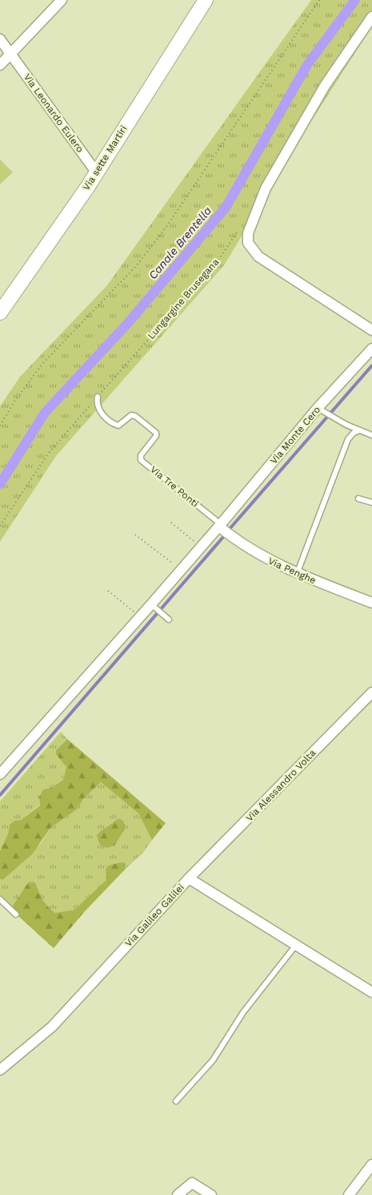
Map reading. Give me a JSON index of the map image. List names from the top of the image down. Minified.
{"streets":{"main road":["Via sette Martiri"],"street":["Via Leonardo Eulero","Via Monte Cero","Via Penghe","Via Alessandro Volta","Via Galileo Galilei"],"lane":["Via Tre Ponti"],"path":["Lungargine Brusegana"]},"crossings":[["Via Leonardo Eulero","Via sette Martiri"],["Lungargine Brusegana","Via Tre Ponti"],["Via Monte Cero","Via Tre Ponti"],["Via Monte Cero","Via Penghe"],["Via Tre Ponti","Via Penghe"],["Via Alessandro Volta","Via Galileo Galilei"]],"water":["Canale Brentella"]}
